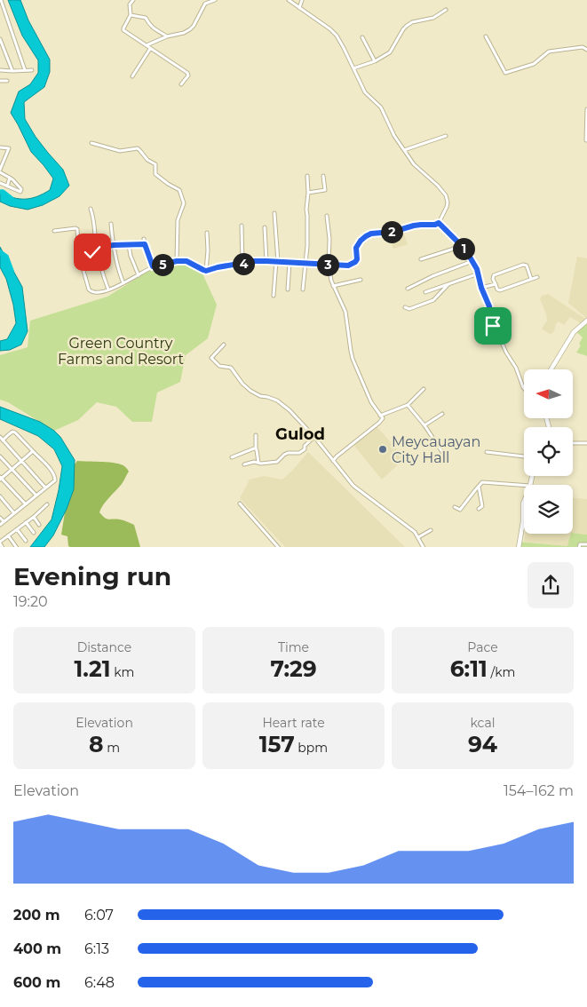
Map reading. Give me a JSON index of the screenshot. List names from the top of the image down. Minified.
{"districts":["Gulod"],"parks":["Green Country Farms and Resort"],"places":["Meycauayan City Hall"],"north":"left","page":{"pins":["2","1","4","3","5"],"heading":["Evening run","19:20"],"stats":[["Distance","1.21 km"],["Time","7:29"],["Pace","6:11 /km"],["Elevation","8 m"],["Heart rate","157 bpm"],["kcal","94"]],"chart":["Elevation","154–162 m"],"list":[{"name":"200 m","note":"6:07"},{"name":"400 m","note":"6:13"},{"name":"600 m","note":"6:48"}]}}
